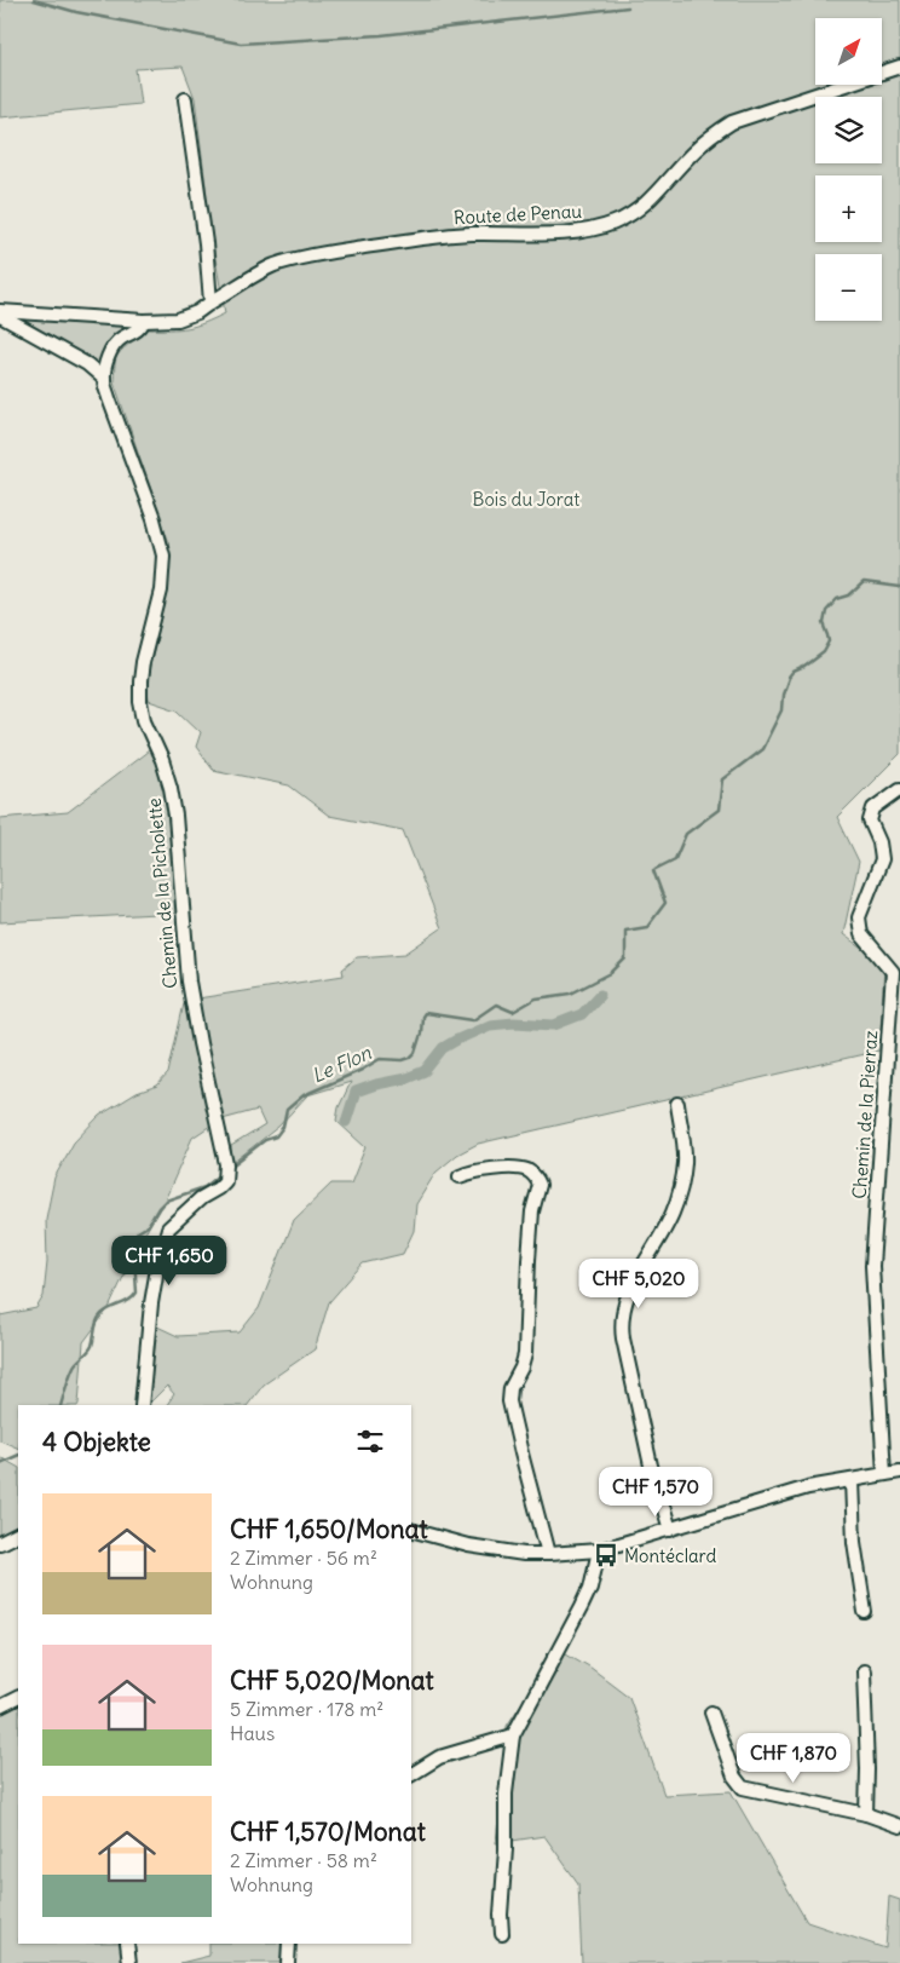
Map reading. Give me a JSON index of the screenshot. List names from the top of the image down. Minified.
{"streets":{"street":["Route de Penau","Chemin de la Picholette","Chemin de la Pierraz"]},"water":["Le Flon"],"parks":["Bois du Jorat"],"places":{"bus stop":["Montéclard"]},"north":"top right","page":{"map_buttons":["+","−"],"price":["CHF 1,650","CHF 5,020","CHF 1,570","CHF 1,870"],"heading":"4 Objekte","list":[{"name":"CHF 1,650/Monat","note":"2 Zimmer · 56 m² · Wohnung"},{"name":"CHF 5,020/Monat","note":"5 Zimmer · 178 m² · Haus"},{"name":"CHF 1,570/Monat","note":"2 Zimmer · 58 m² · Wohnung"}]}}
